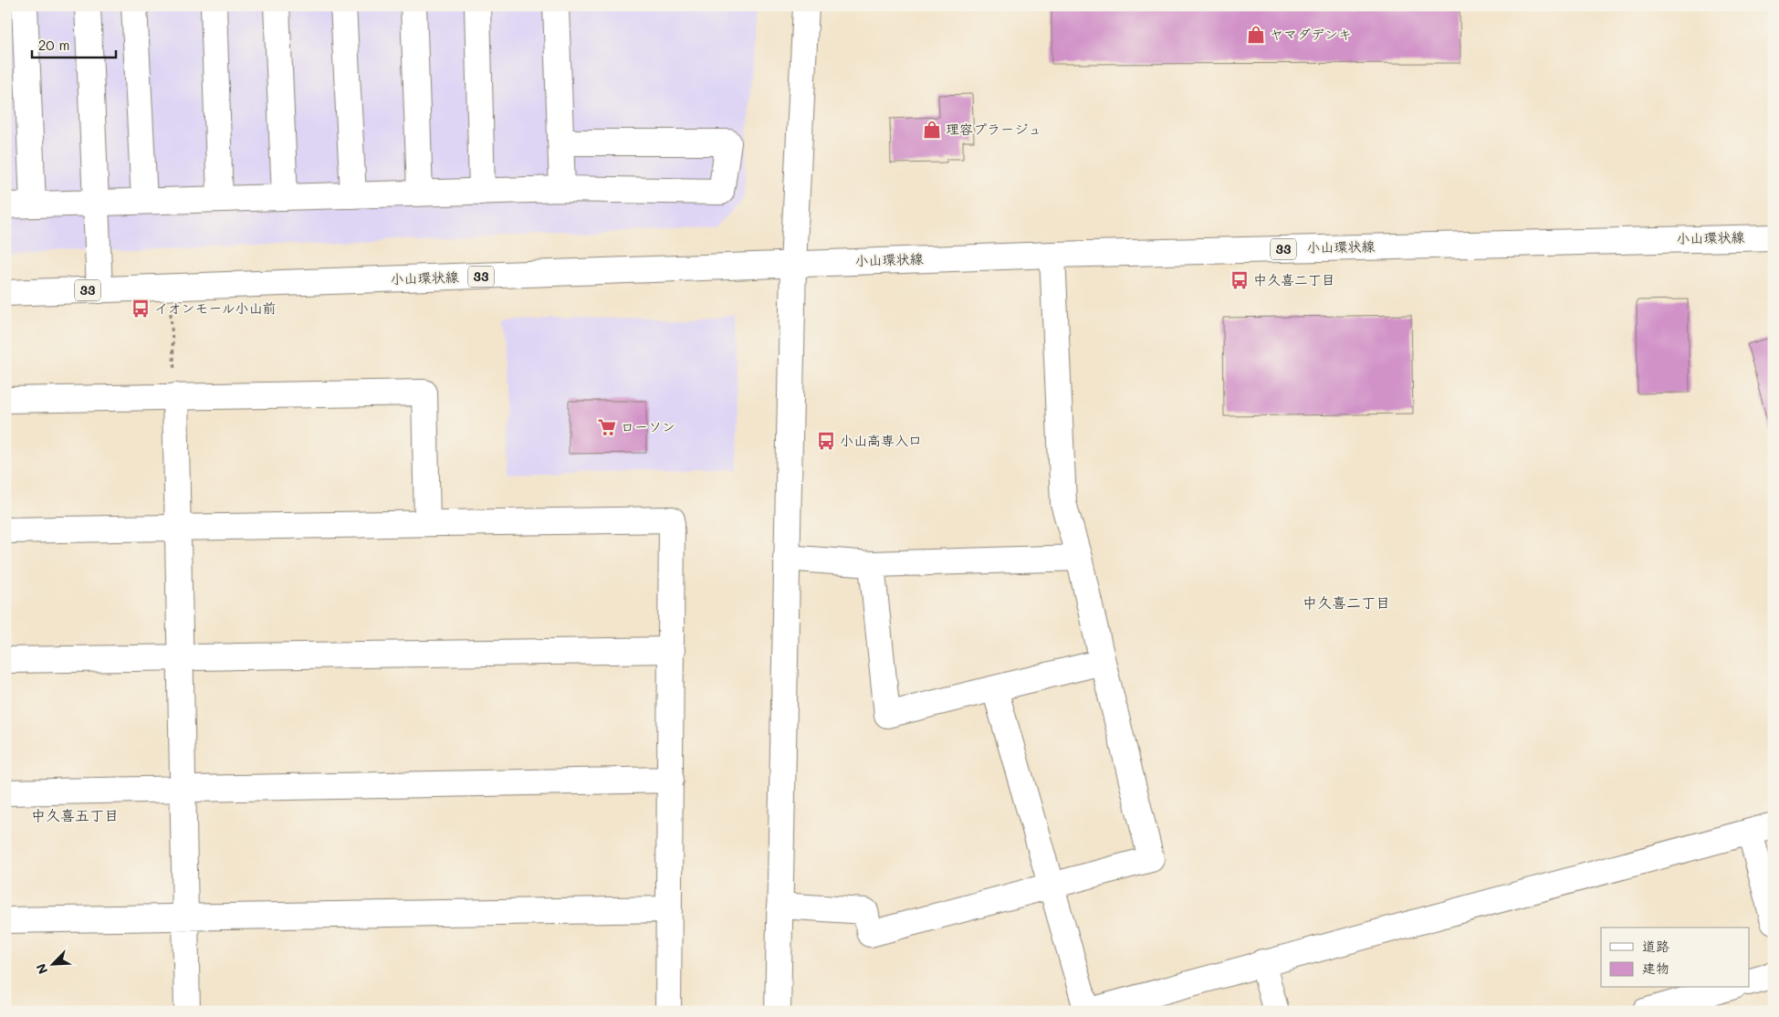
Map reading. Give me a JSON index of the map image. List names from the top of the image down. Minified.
{"streets":{"street":["小山環状線","33"]},"districts":["中久喜二丁目","中久喜五丁目"],"places":{"shop":["ヤマダデンキ","理容プラージュ"],"bus stop":["中久喜二丁目","イオンモール小山前","小山高専入口"],"supermarket":["ローソン"]},"legend":["道路","建物"],"scale_bar":"20 m","north":"bottom left"}
